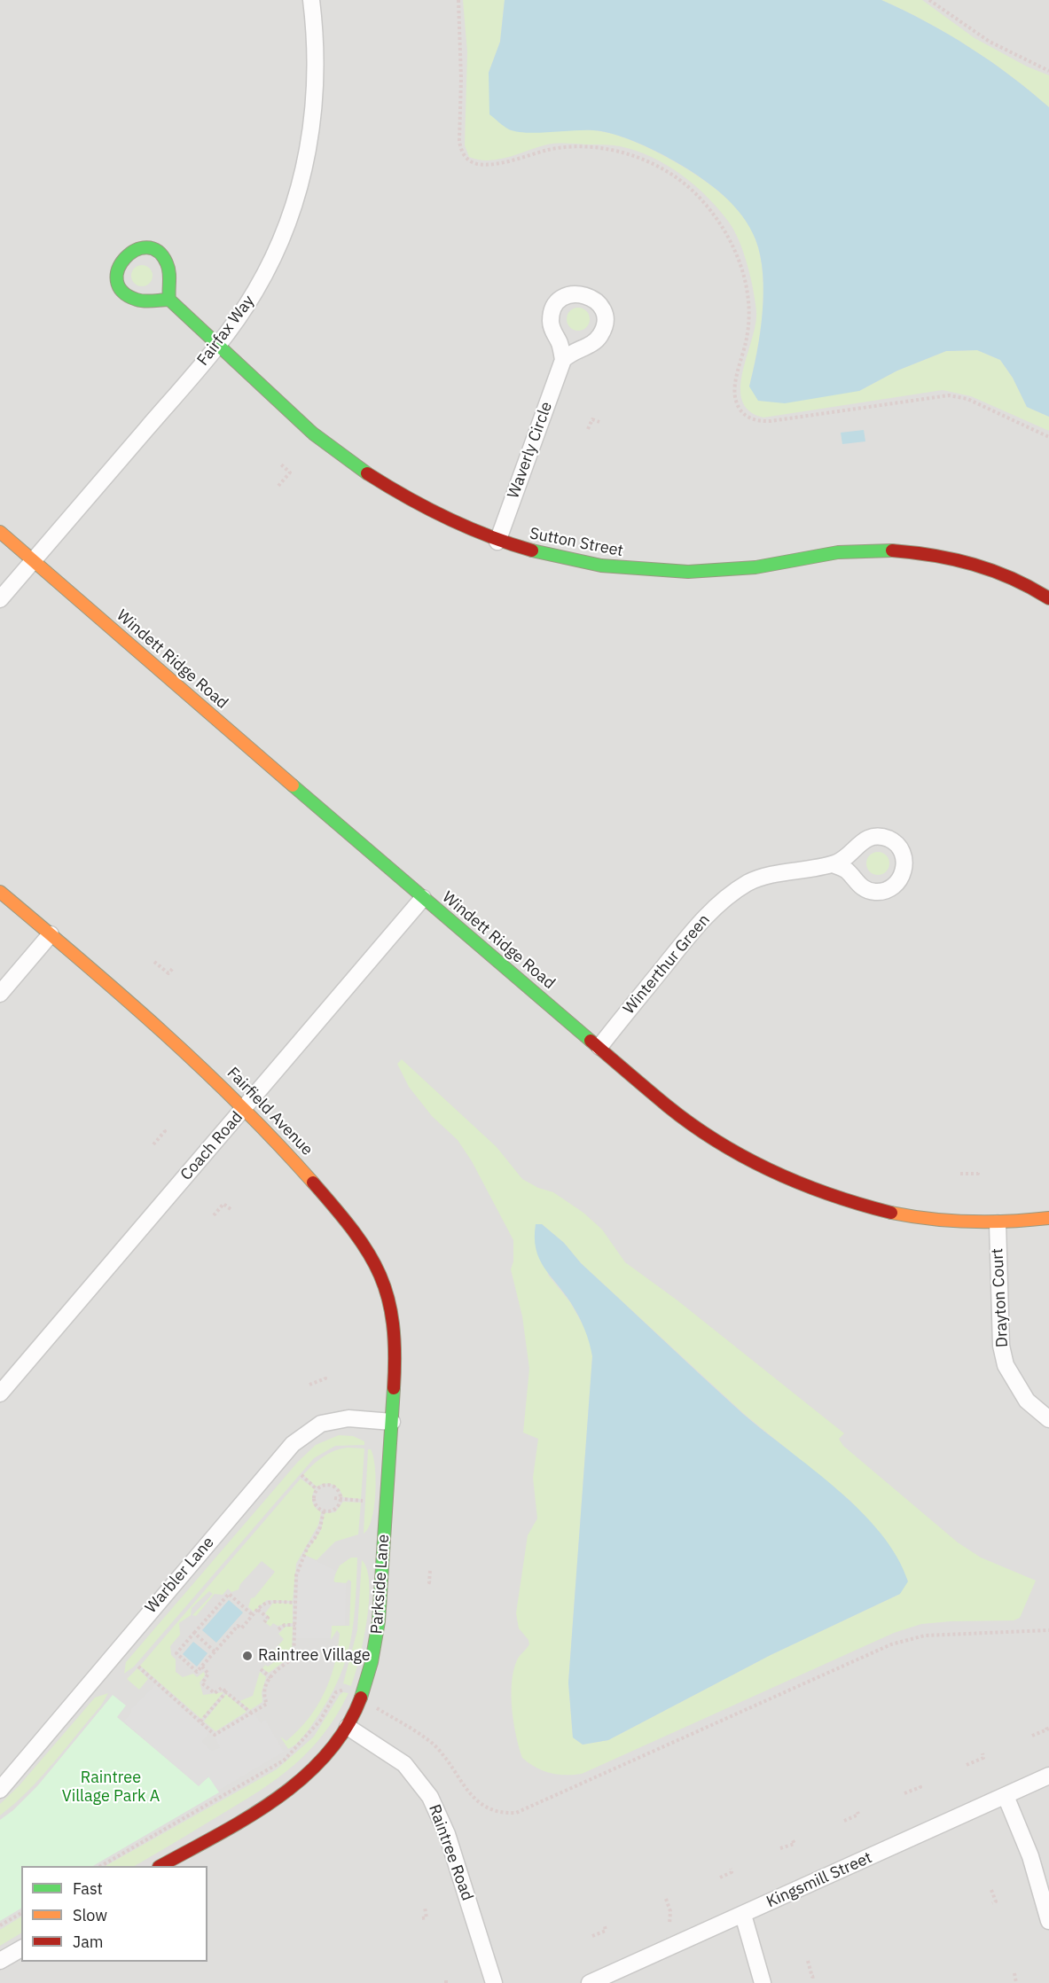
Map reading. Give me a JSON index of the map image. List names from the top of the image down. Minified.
{"streets":{"street":["Fairfax Way","Waverly Circle","Sutton Street","Windett Ridge Road","Winterthur Green","Fairfield Avenue","Coach Road","Drayton Court","Warbler Lane","Parkside Lane","Raintree Road","Kingsmill Street"]},"crossings":[["Fairfax Way","Sutton Street"],["Fairfax Way","Windett Ridge Road"],["Waverly Circle","Sutton Street"],["Windett Ridge Road","Winterthur Green"],["Windett Ridge Road","Coach Road"],["Windett Ridge Road","Drayton Court"],["Fairfield Avenue","Coach Road"],["Fairfield Avenue","Warbler Lane"],["Fairfield Avenue","Parkside Lane"],["Warbler Lane","Parkside Lane"],["Parkside Lane","Raintree Road"]],"parks":["Raintree Village Park A"],"places":["Raintree Village"],"legend":["Fast","Slow","Jam"]}
